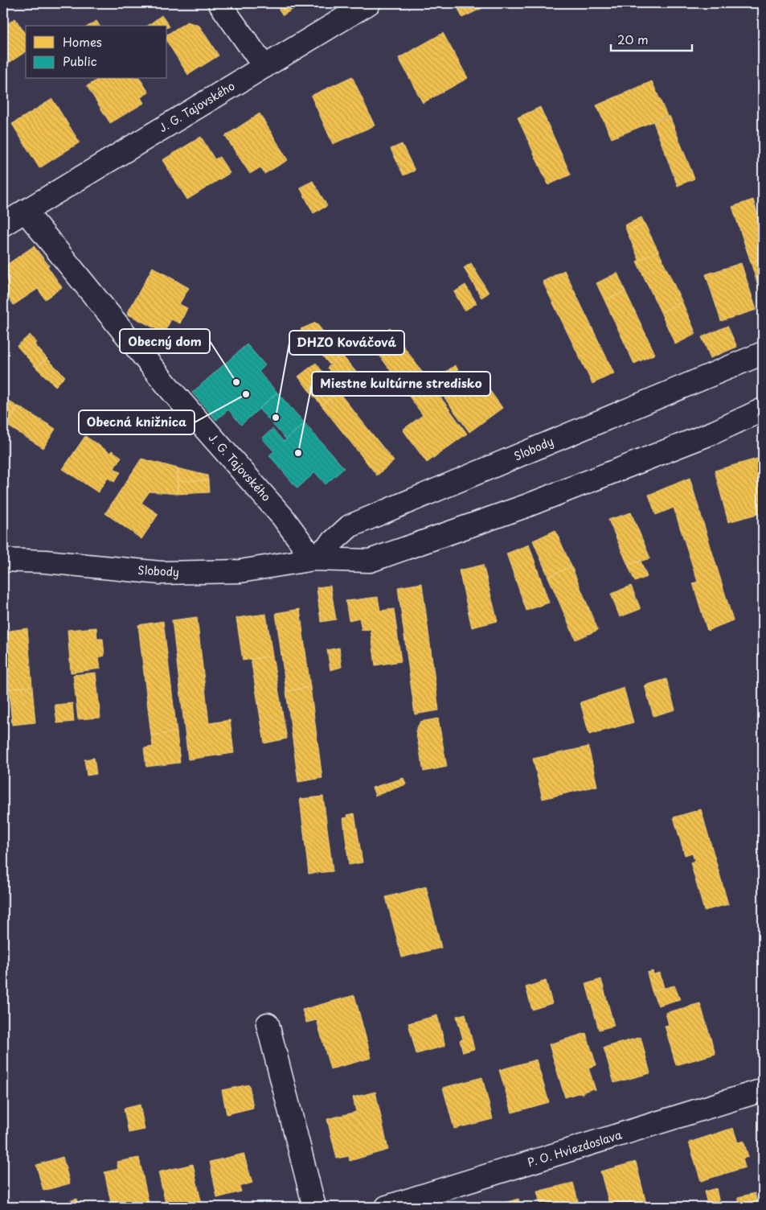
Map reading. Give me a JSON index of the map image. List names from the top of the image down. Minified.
{"streets":{"street":["J. G. Tajovského","Slobody","P. O. Hviezdoslava"]},"crossings":[["J. G. Tajovského","Slobody"]],"places":["Obecný dom","Obecná knižnica","DHZO Kováčová","Miestne kultúrne stredisko"],"legend":["Homes","Public"],"scale_bar":"20 m"}
